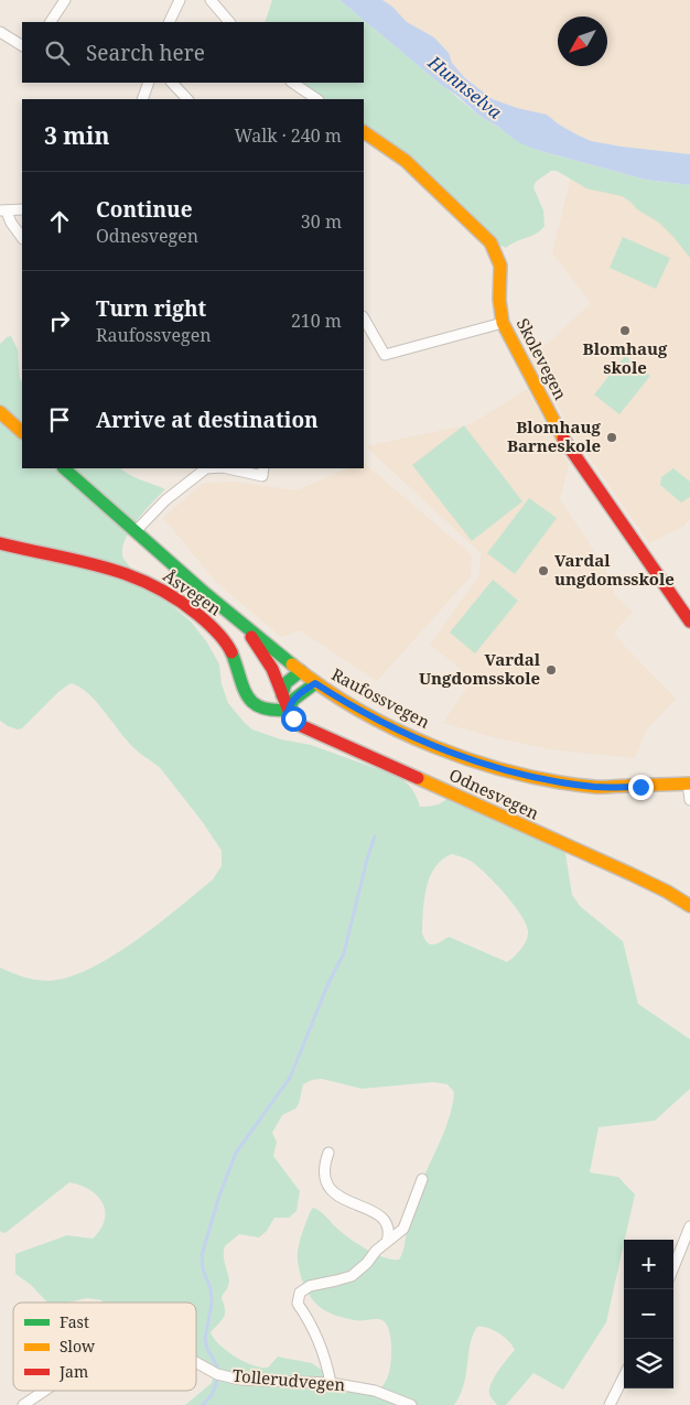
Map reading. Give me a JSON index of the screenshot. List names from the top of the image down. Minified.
{"streets":{"main road":["Skolevegen","Åsvegen","Raufossvegen","Odnesvegen"],"street":["Tollerudvegen"]},"crossings":[["Åsvegen","Odnesvegen"],["Raufossvegen","Odnesvegen"]],"water":["Hunnselva"],"places":["Blomhaug skole","Blomhaug Barneskole","Vardal ungdomsskole","Vardal Ungdomsskole"],"legend":["Fast","Slow","Jam"],"north":"bottom left","page":{"search":"Search here","heading":["3 min","Walk · 240 m"],"list":[["Continue","Odnesvegen","30 m"],["Turn right","Raufossvegen","210 m"],"Arrive at destination"],"map_buttons":["+","−"]}}
